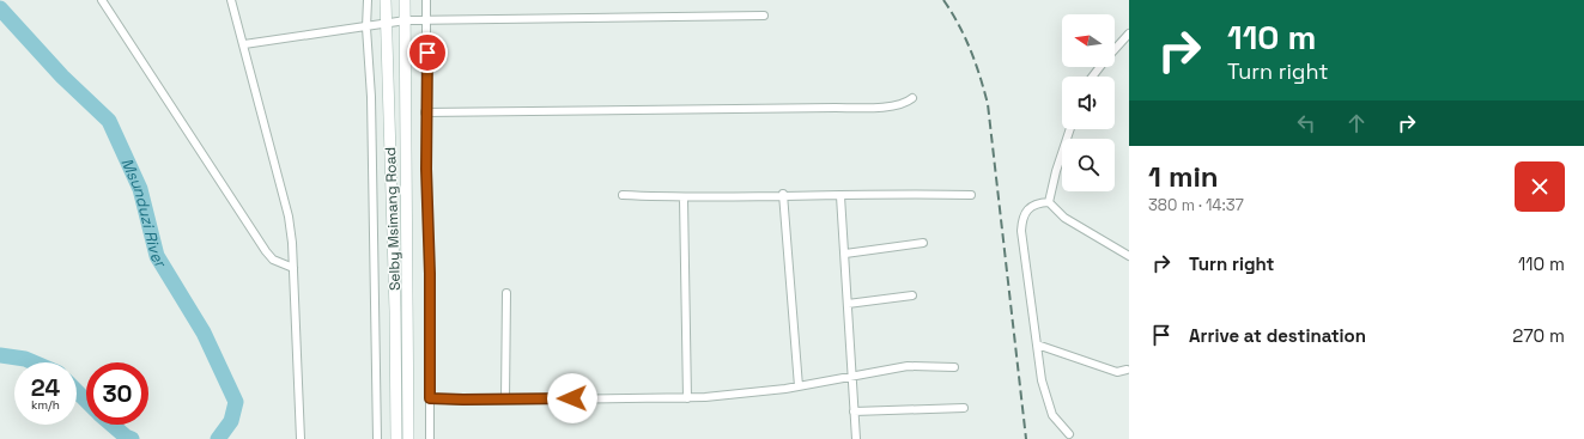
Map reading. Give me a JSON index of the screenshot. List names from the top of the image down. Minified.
{"streets":{"main road":["Selby Msimang Road"]},"water":["Msunduzi River"],"north":"left","page":{"turn":["110 m","Turn right"],"heading":["1 min","380 m · 14:37"],"list":[{"name":"Turn right","value":"110 m"},{"name":"Arrive at destination","value":"270 m"}],"speed":"24 km/h","limit":"30"}}
